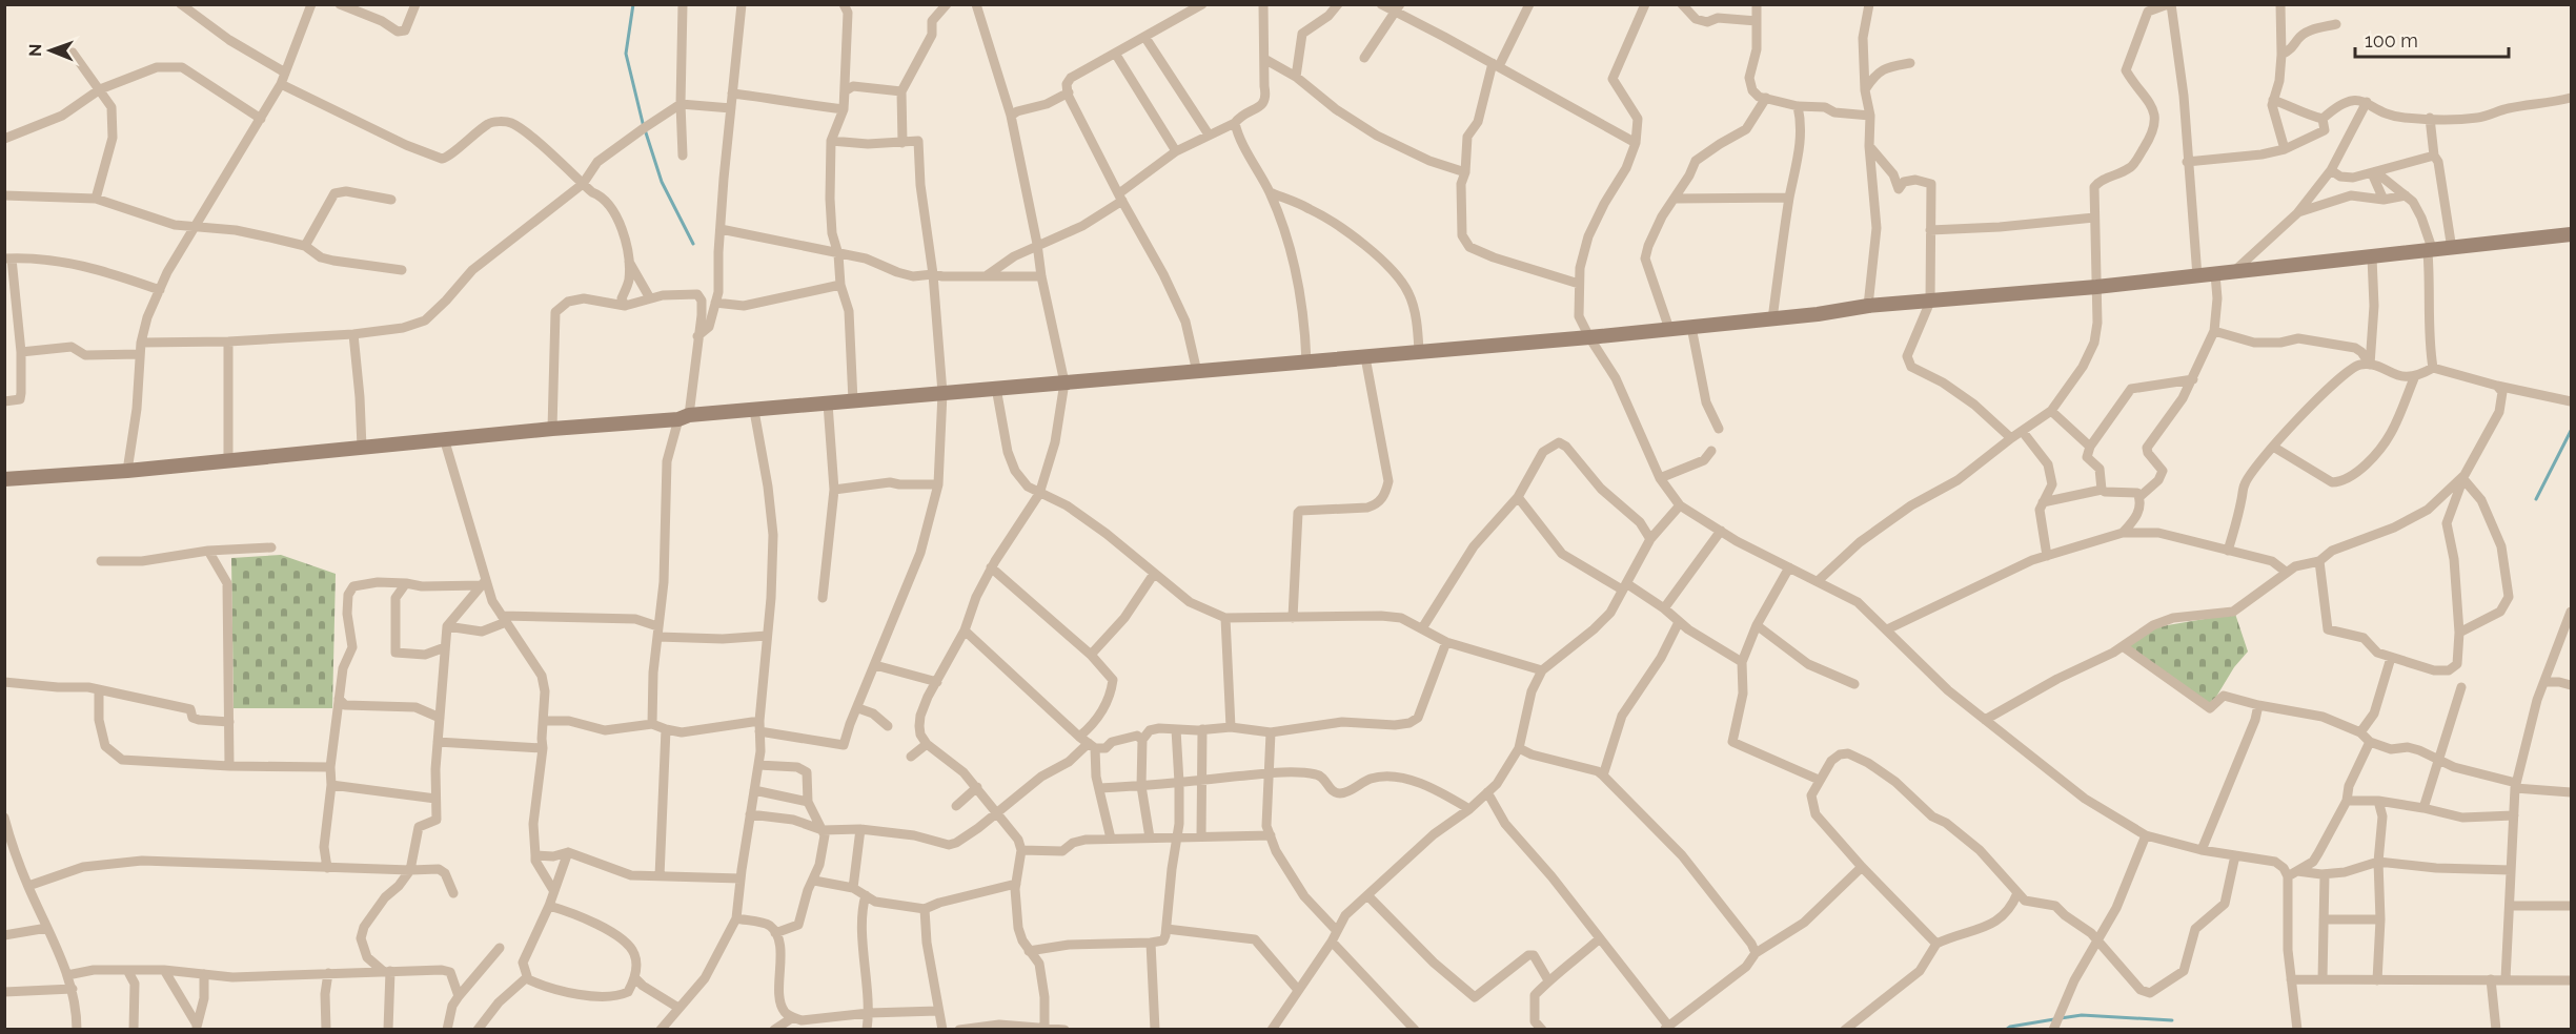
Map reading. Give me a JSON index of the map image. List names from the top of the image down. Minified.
{"scale_bar":"100 m","north":"left"}
